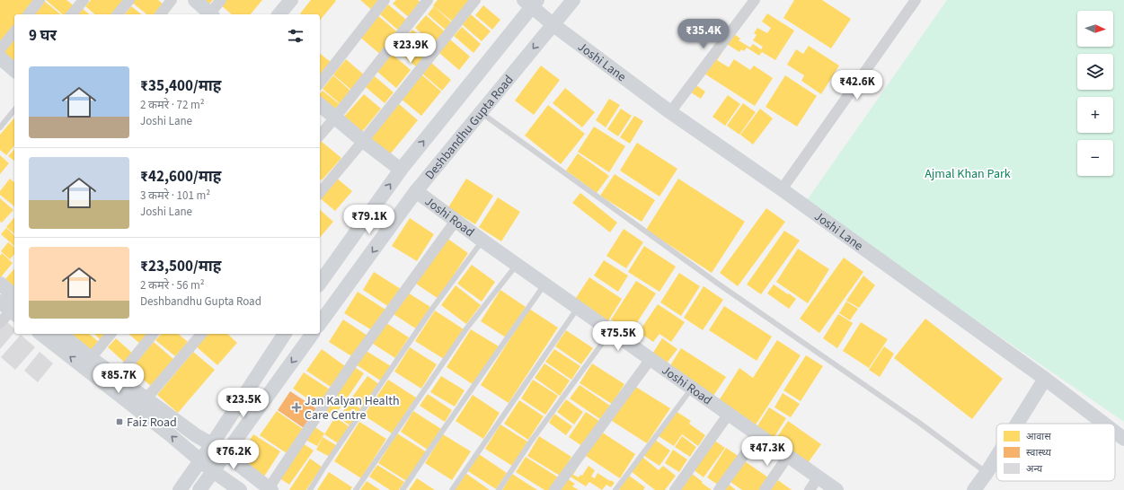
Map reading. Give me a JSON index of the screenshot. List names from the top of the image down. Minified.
{"streets":{"street":["Joshi Lane","Deshbandhu Gupta Road","Joshi Road"]},"crossings":[["Joshi Lane","Deshbandhu Gupta Road"],["Deshbandhu Gupta Road","Joshi Road"]],"parks":["Ajmal Khan Park"],"places":{"health":["Jan Kalyan Health Care Centre"],"transit":["Faiz Road"]},"legend":["आवास","स्वास्थ्य","अन्य"],"north":"right","page":{"map_buttons":["+","−"],"heading":"9 घर","price":["₹35.4K","₹23.9K","₹42.6K","₹79.1K","₹75.5K","₹85.7K","₹23.5K","₹47.3K","₹76.2K"],"list":[{"name":"₹35,400/माह","note":"2 कमरे · 72 m² · Joshi Lane"},{"name":"₹42,600/माह","note":"3 कमरे · 101 m² · Joshi Lane"},{"name":"₹23,500/माह","note":"2 कमरे · 56 m² · Deshbandhu Gupta Road"}]}}
